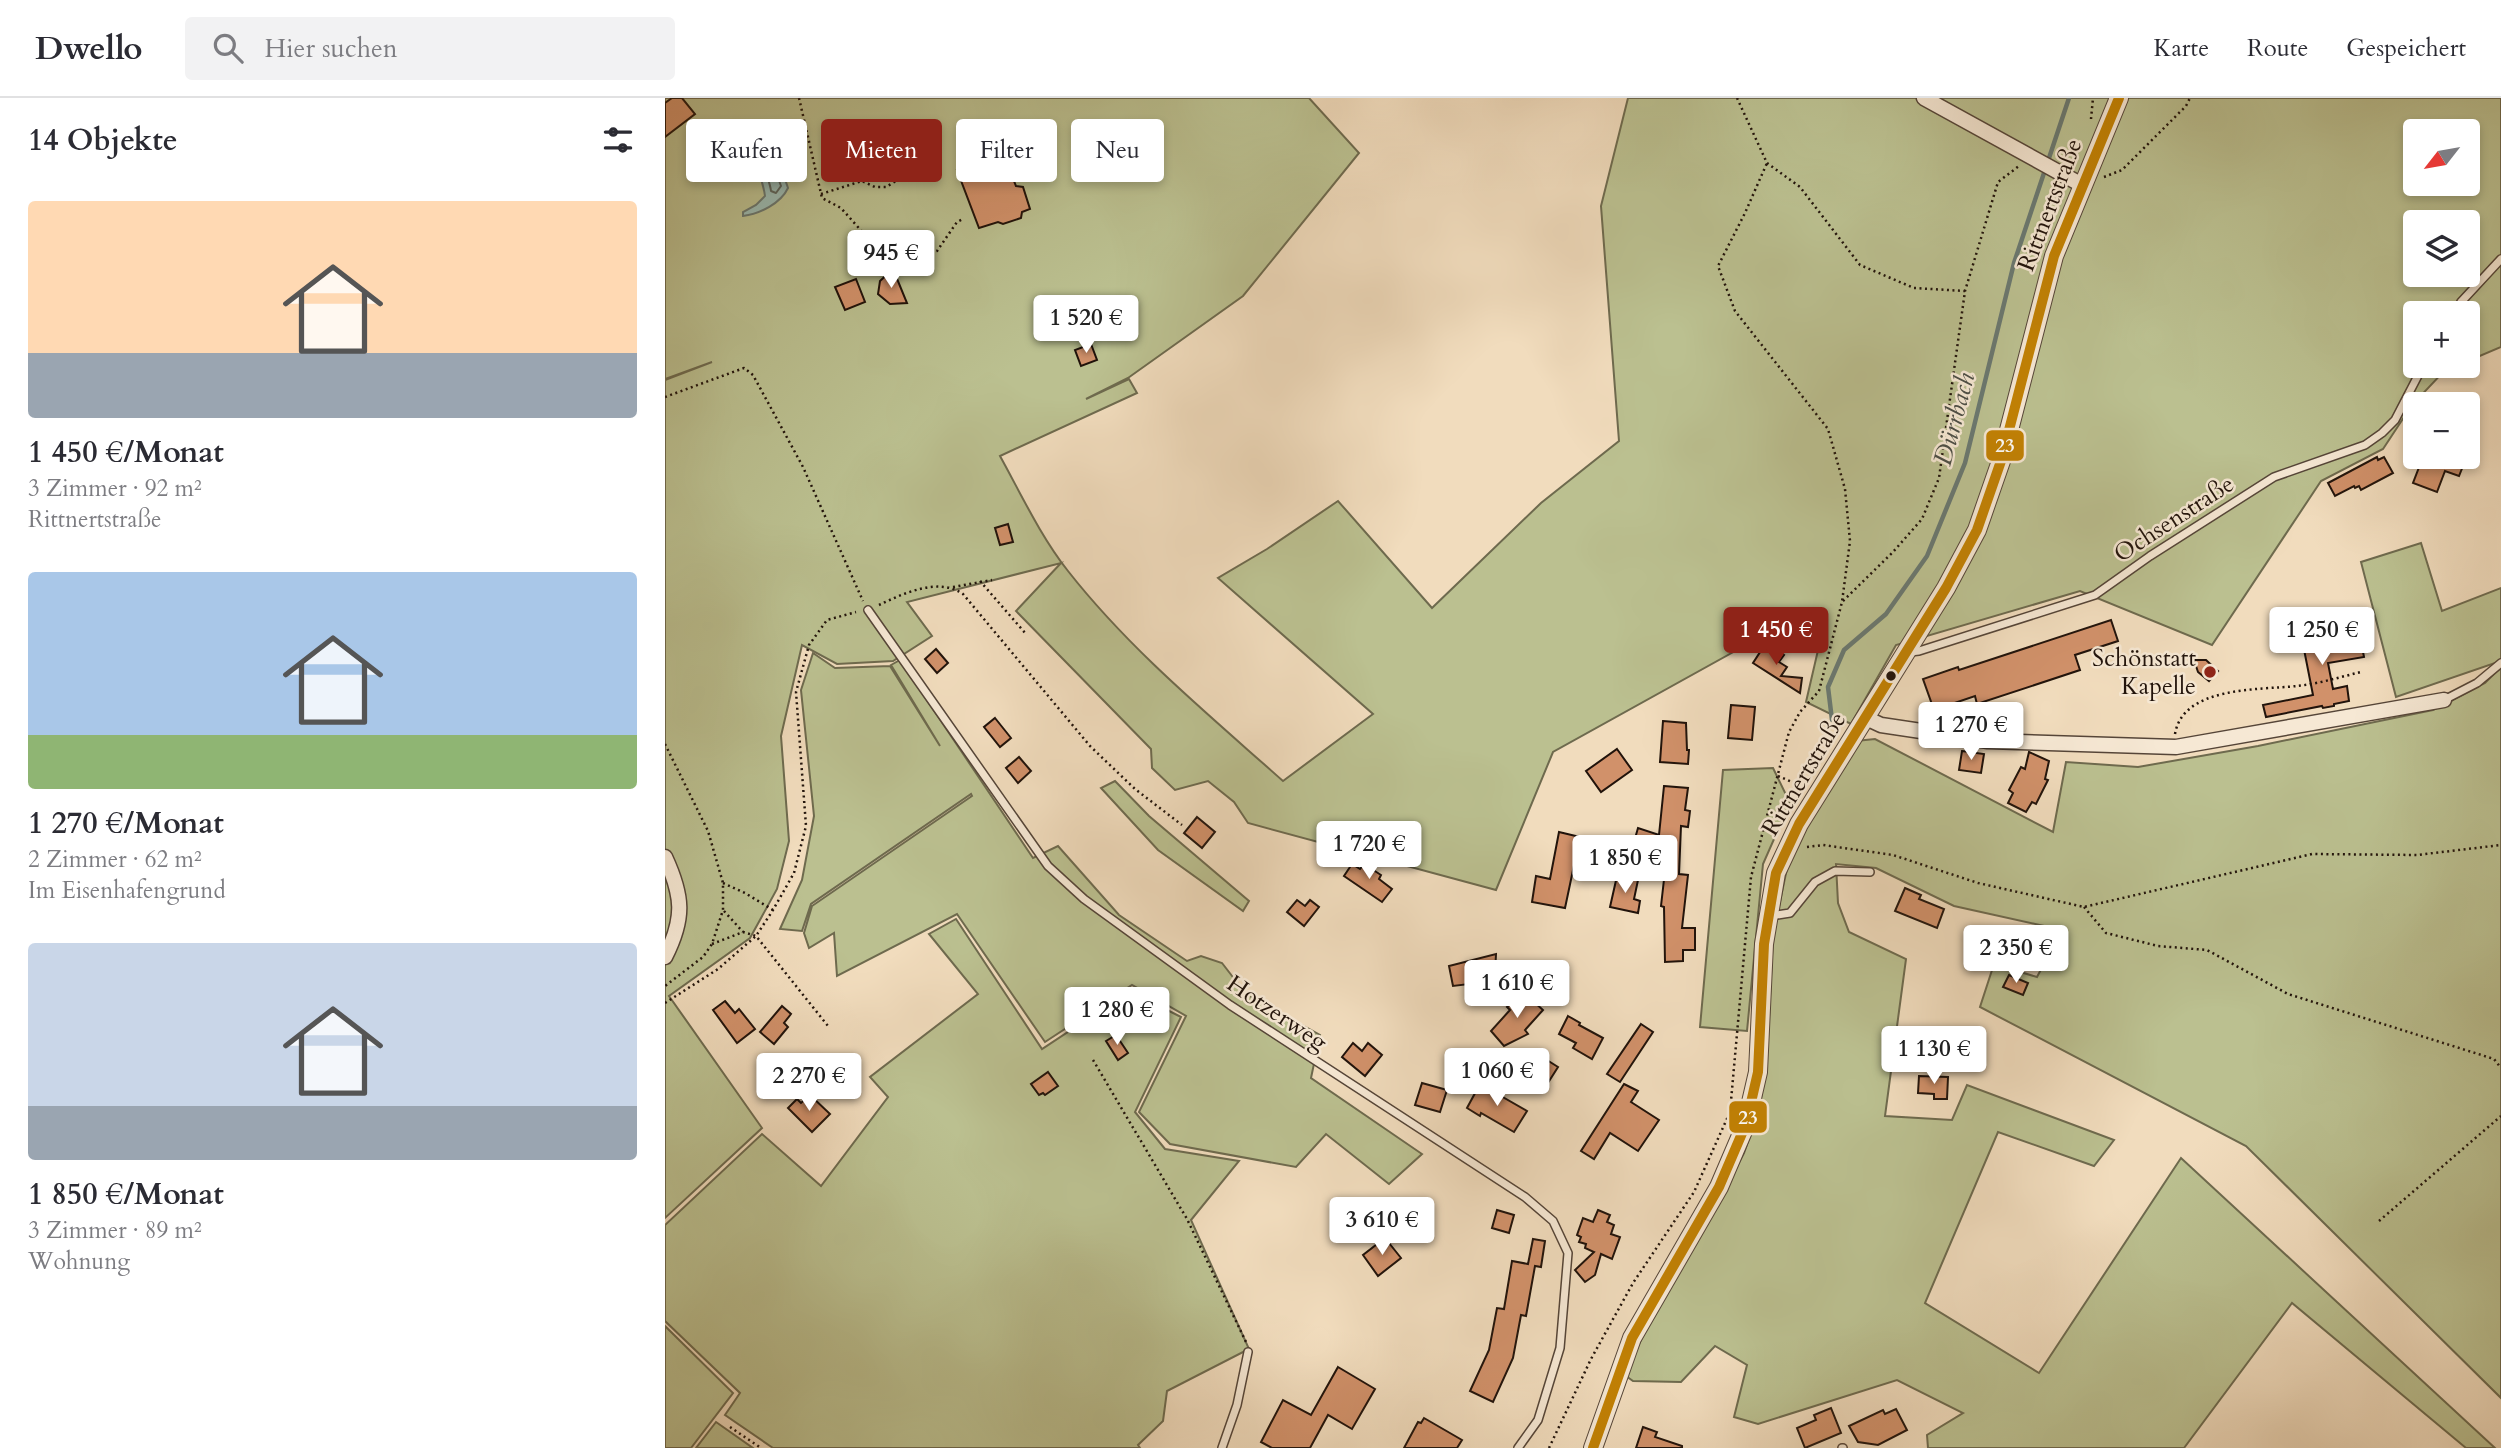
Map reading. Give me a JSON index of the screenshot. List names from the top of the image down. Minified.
{"streets":{"street":["Rittnertstraße"],"lane":["Ochsenstraße","Hotzerweg"]},"crossings":[["Rittnertstraße","Ochsenstraße"]],"water":["Dürrbach"],"places":["Schönstatt Kapelle"],"lines":["transit line 23"],"north":"bottom left","page":{"header":"Dwello","search":"Hier suchen","nav":["Karte","Route","Gespeichert"],"heading":"14 Objekte","map_buttons":["+","−"],"chip":["Kaufen","Mieten","Filter","Neu"],"list":[{"name":"1 450 €/Monat","note":"3 Zimmer · 92 m² · Rittnertstraße"},{"name":"1 270 €/Monat","note":"2 Zimmer · 62 m² · Im Eisenhafengrund"},{"name":"1 850 €/Monat","note":"3 Zimmer · 89 m² · Wohnung"}],"price":["945 €","1 520 €","1 450 €","1 250 €","1 270 €","1 720 €","1 850 €","2 350 €","1 610 €","1 280 €","1 130 €","1 060 €","2 270 €","3 610 €"]}}
